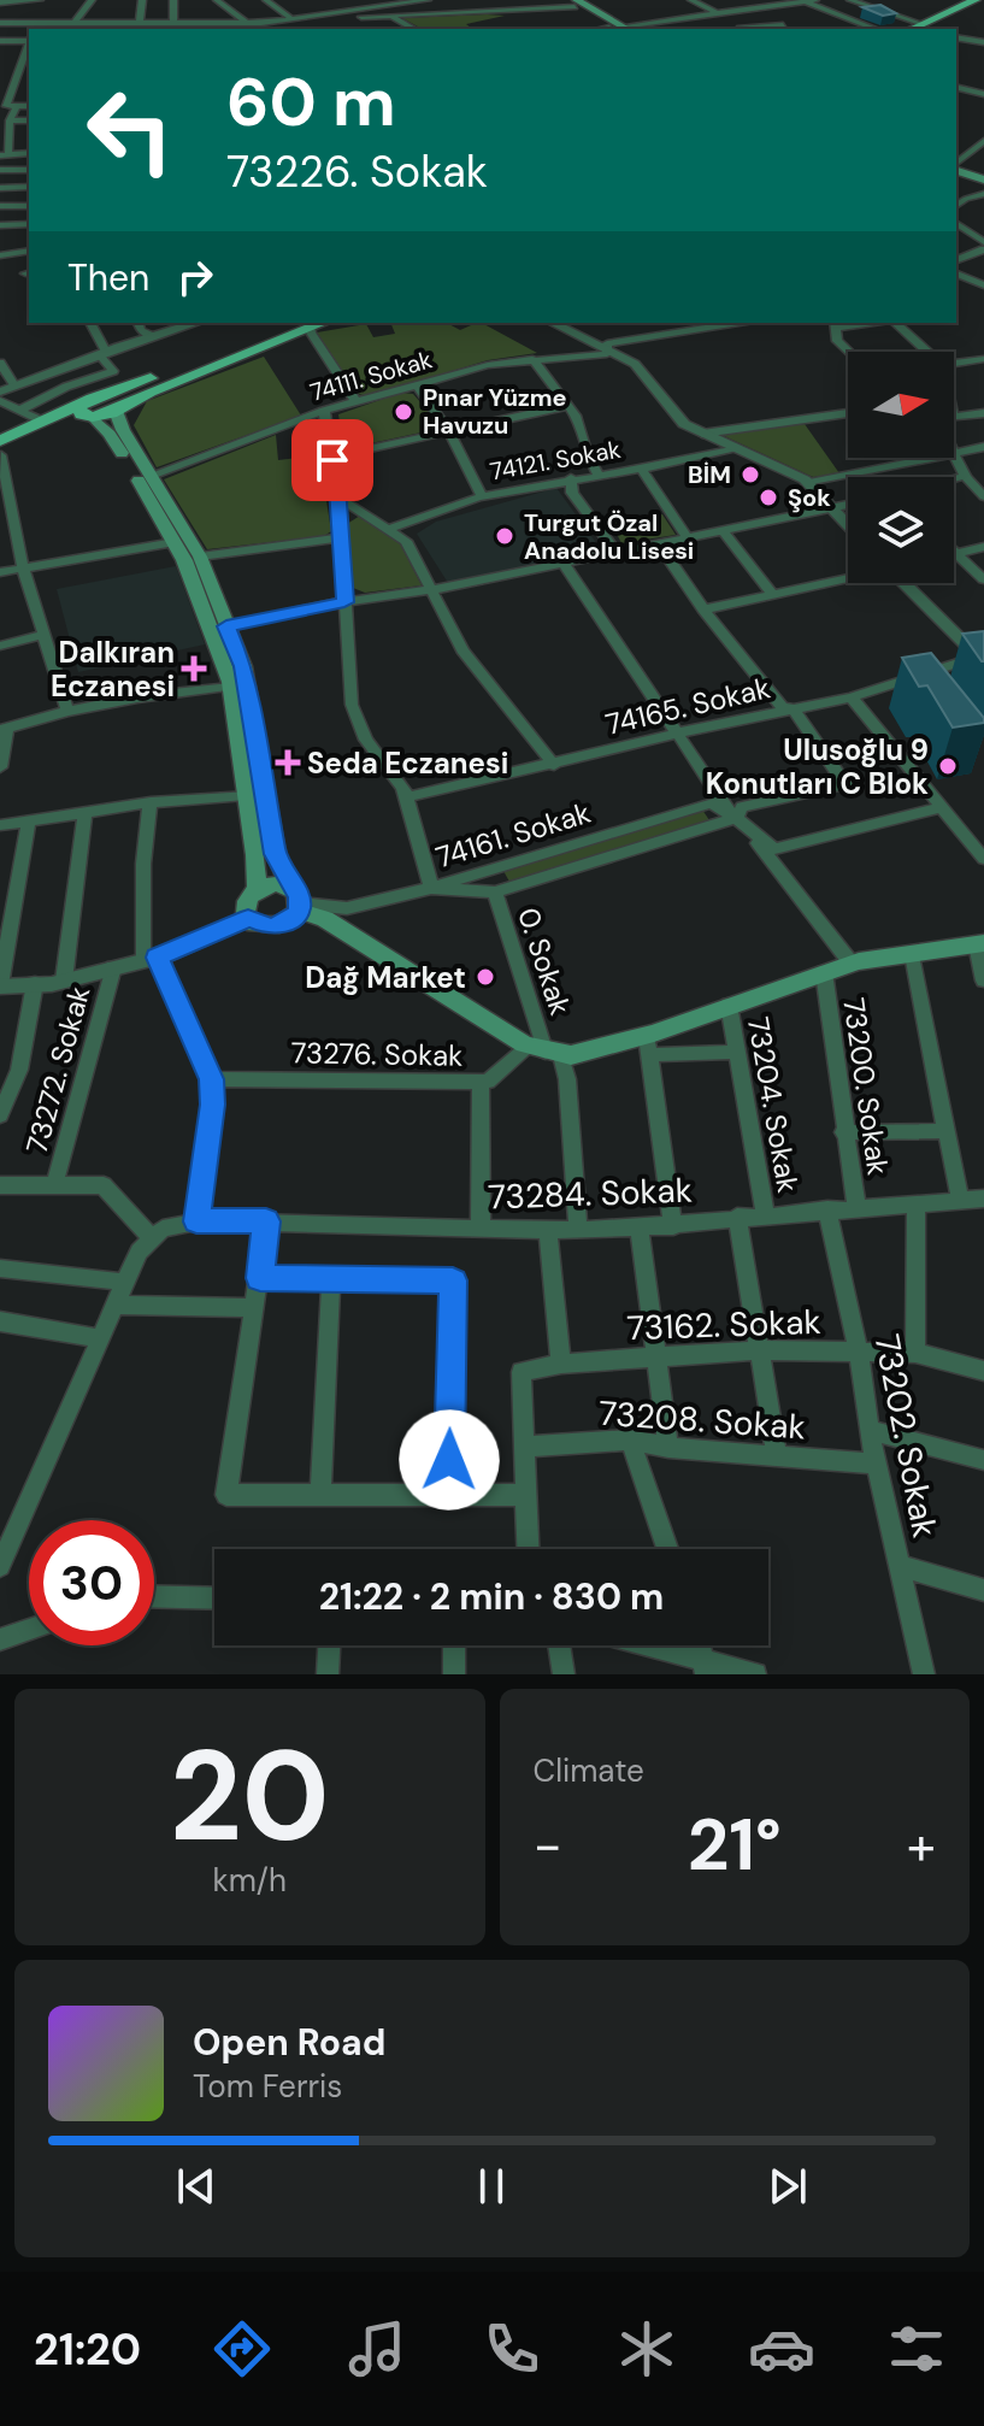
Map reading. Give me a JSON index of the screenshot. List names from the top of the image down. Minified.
{"streets":{"street":["74111. Sokak","74121. Sokak","74165. Sokak","74161. Sokak","0. Sokak","73276. Sokak","73272. Sokak","73200. Sokak","73204. Sokak","73284. Sokak","73162. Sokak","73208. Sokak","73202. Sokak"]},"crossings":[["74161. Sokak","0. Sokak"],["0. Sokak","73276. Sokak"],["0. Sokak","73284. Sokak"],["73200. Sokak","73284. Sokak"],["73204. Sokak","73284. Sokak"],["73284. Sokak","73202. Sokak"],["73162. Sokak","73208. Sokak"],["73162. Sokak","73202. Sokak"],["73208. Sokak","73202. Sokak"]],"places":{"other":["Pınar Yüzme Havuzu","BİM","Şok","Turgut Özal Anadolu Lisesi","Ulusoğlu 9 Konutları C Blok","Dağ Market"],"health":["Dalkıran Eczanesi","Seda Eczanesi"]},"north":"right","page":{"turn":["60 m","73226. Sokak"],"then":"Then","limit":"30","trip":"21:22 · 2 min · 830 m","tile":[["20","km/h"],"Climate"],"heat":["−","21°","+"],"song":["Open Road","Tom Ferris"],"tabs":"21:20"}}
